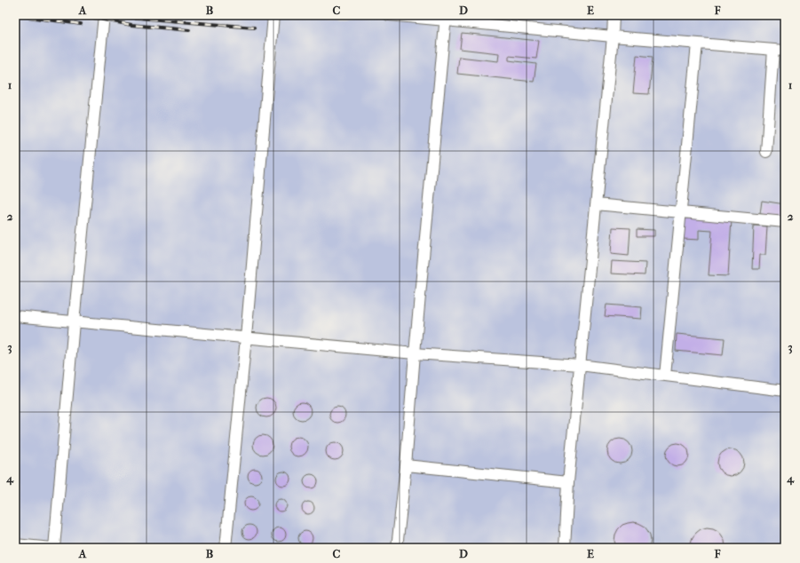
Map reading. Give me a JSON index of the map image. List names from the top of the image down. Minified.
{"grid":{"columns":["A","B","C","D","E","F"],"rows":["1","2","3","4"]}}
